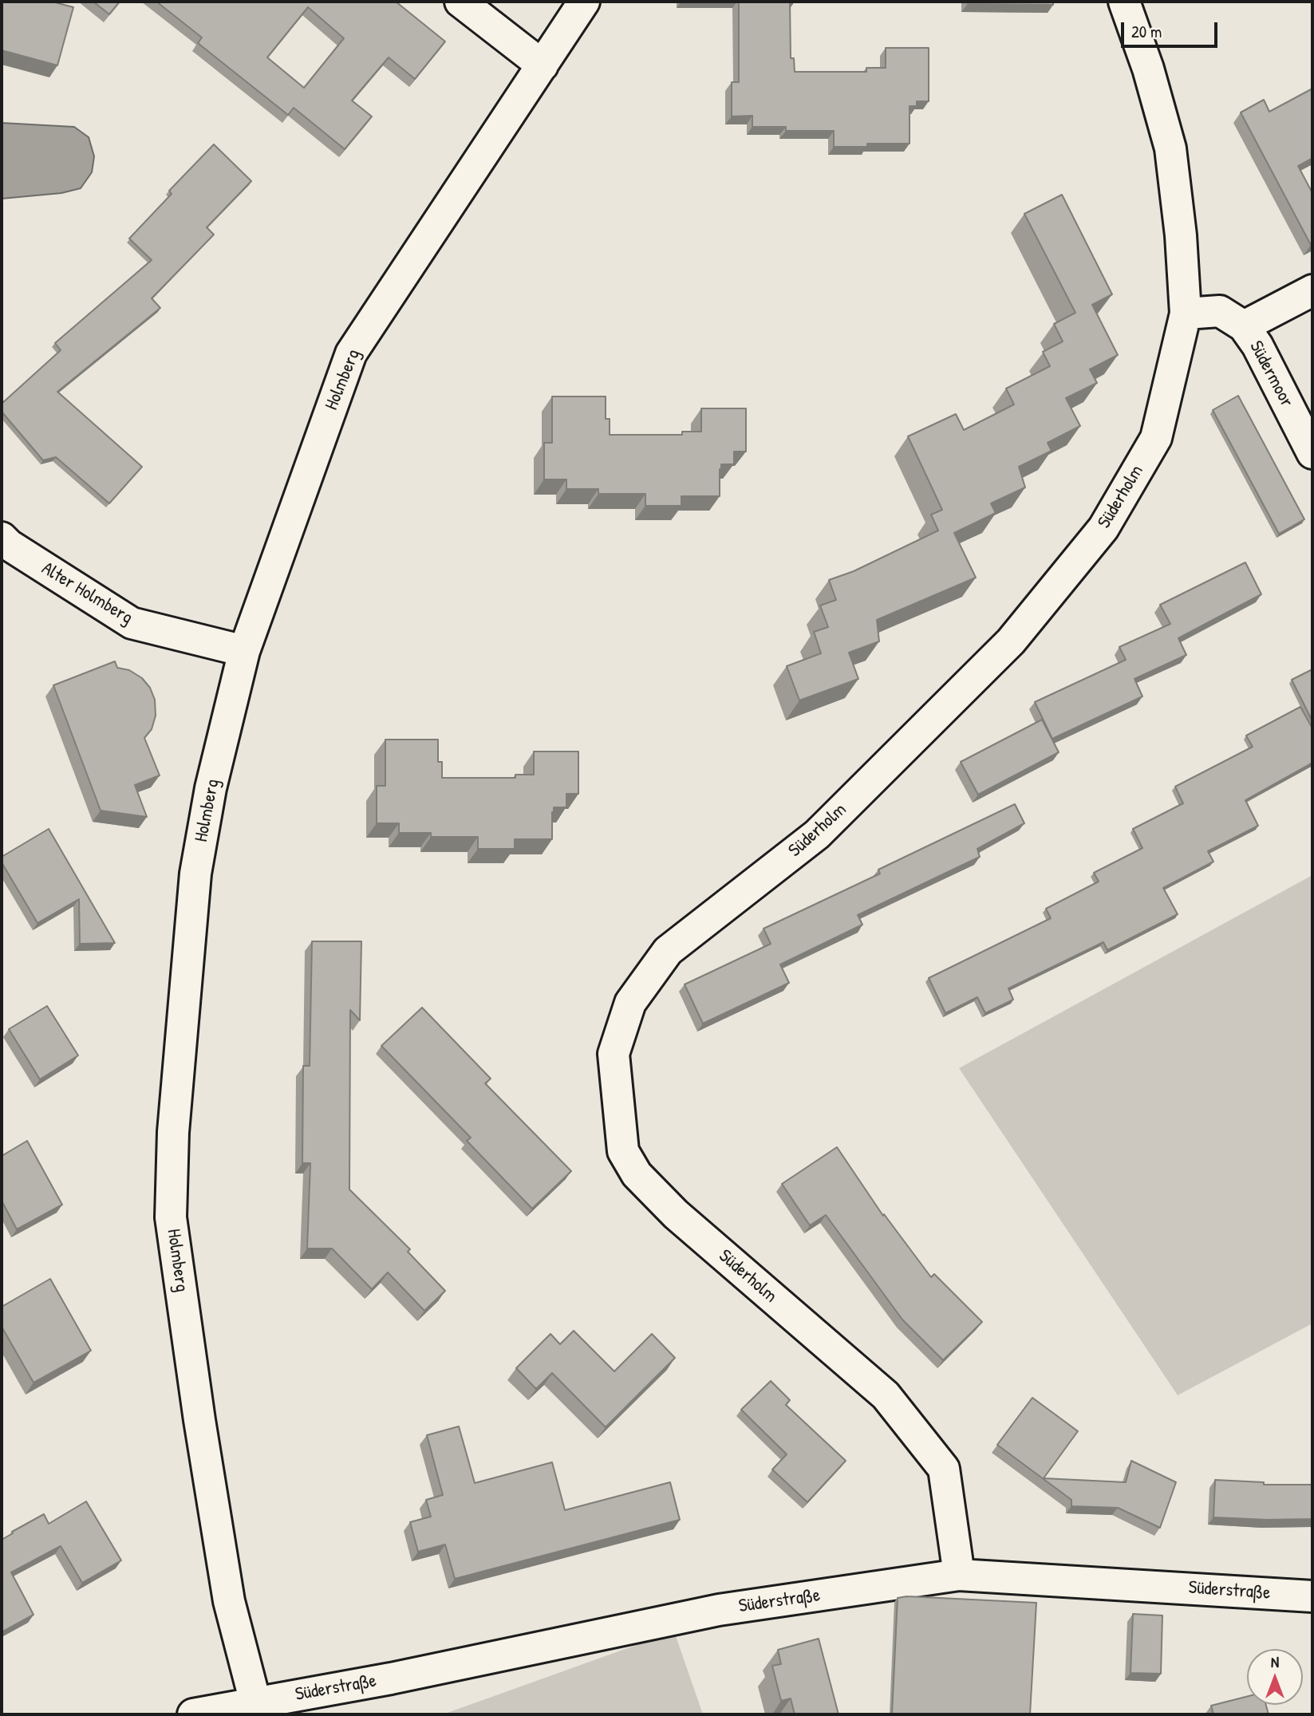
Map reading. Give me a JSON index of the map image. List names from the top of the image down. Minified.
{"streets":{"street":["Südermoor","Holmberg","Süderholm","Alter Holmberg","Süderstraße"]},"crossings":[["Südermoor","Süderholm"],["Holmberg","Alter Holmberg"],["Holmberg","Süderstraße"],["Süderholm","Süderstraße"]],"scale_bar":"20 m","north":"top"}
